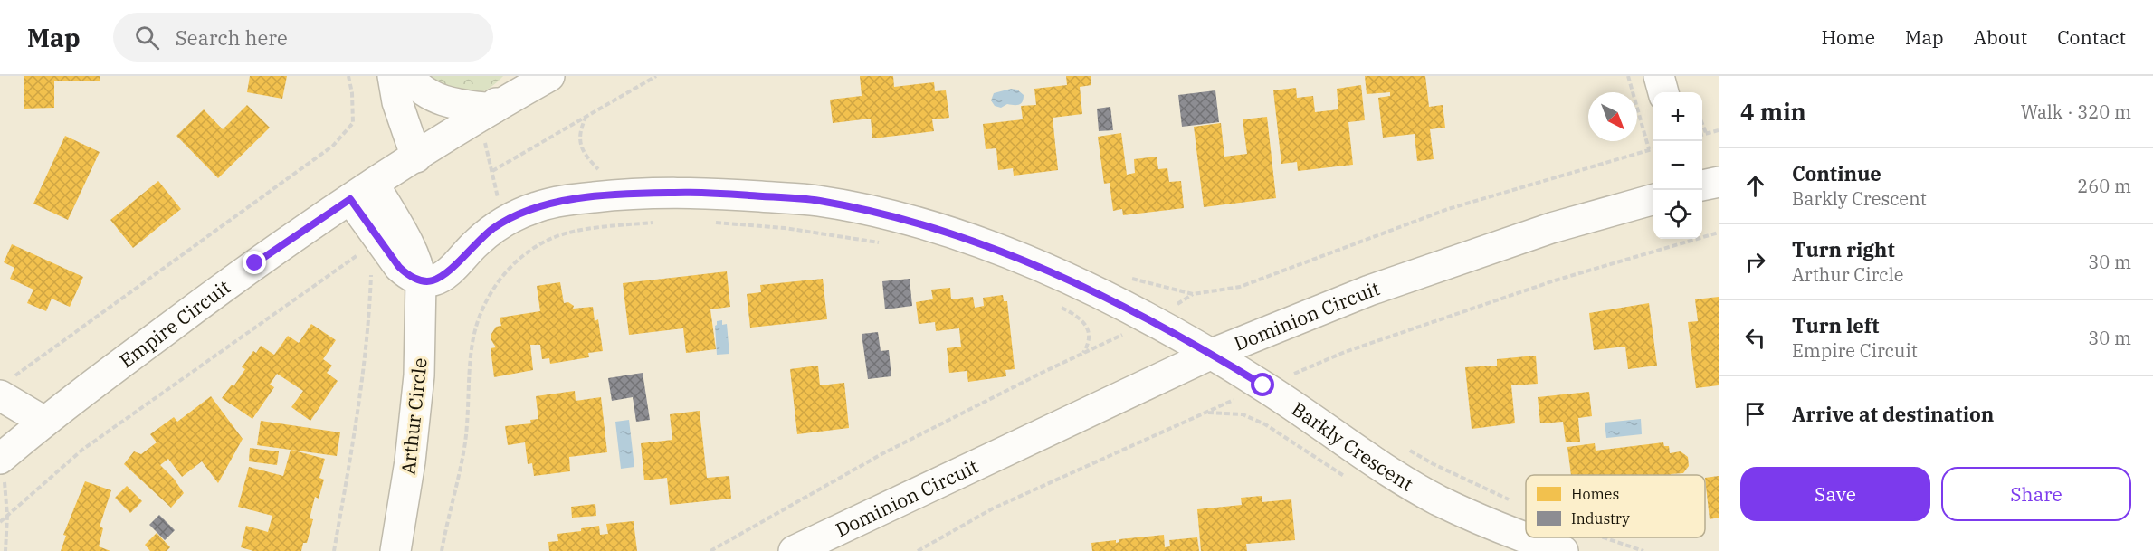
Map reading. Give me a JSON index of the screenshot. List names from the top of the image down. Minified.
{"streets":{"street":["Dominion Circuit","Empire Circuit","Arthur Circle","Barkly Crescent"]},"crossings":[["Dominion Circuit","Barkly Crescent"],["Arthur Circle","Barkly Crescent"]],"legend":["Homes","Industry"],"north":"bottom right","page":{"header":"Map","search":"Search here","nav":["Home","Map","About","Contact"],"heading":["4 min","Walk · 320 m"],"map_buttons":["+","−"],"list":[["Continue","Barkly Crescent","260 m"],["Turn right","Arthur Circle","30 m"],["Turn left","Empire Circuit","30 m"],"Arrive at destination"],"buttons":["Save","Share"]}}
